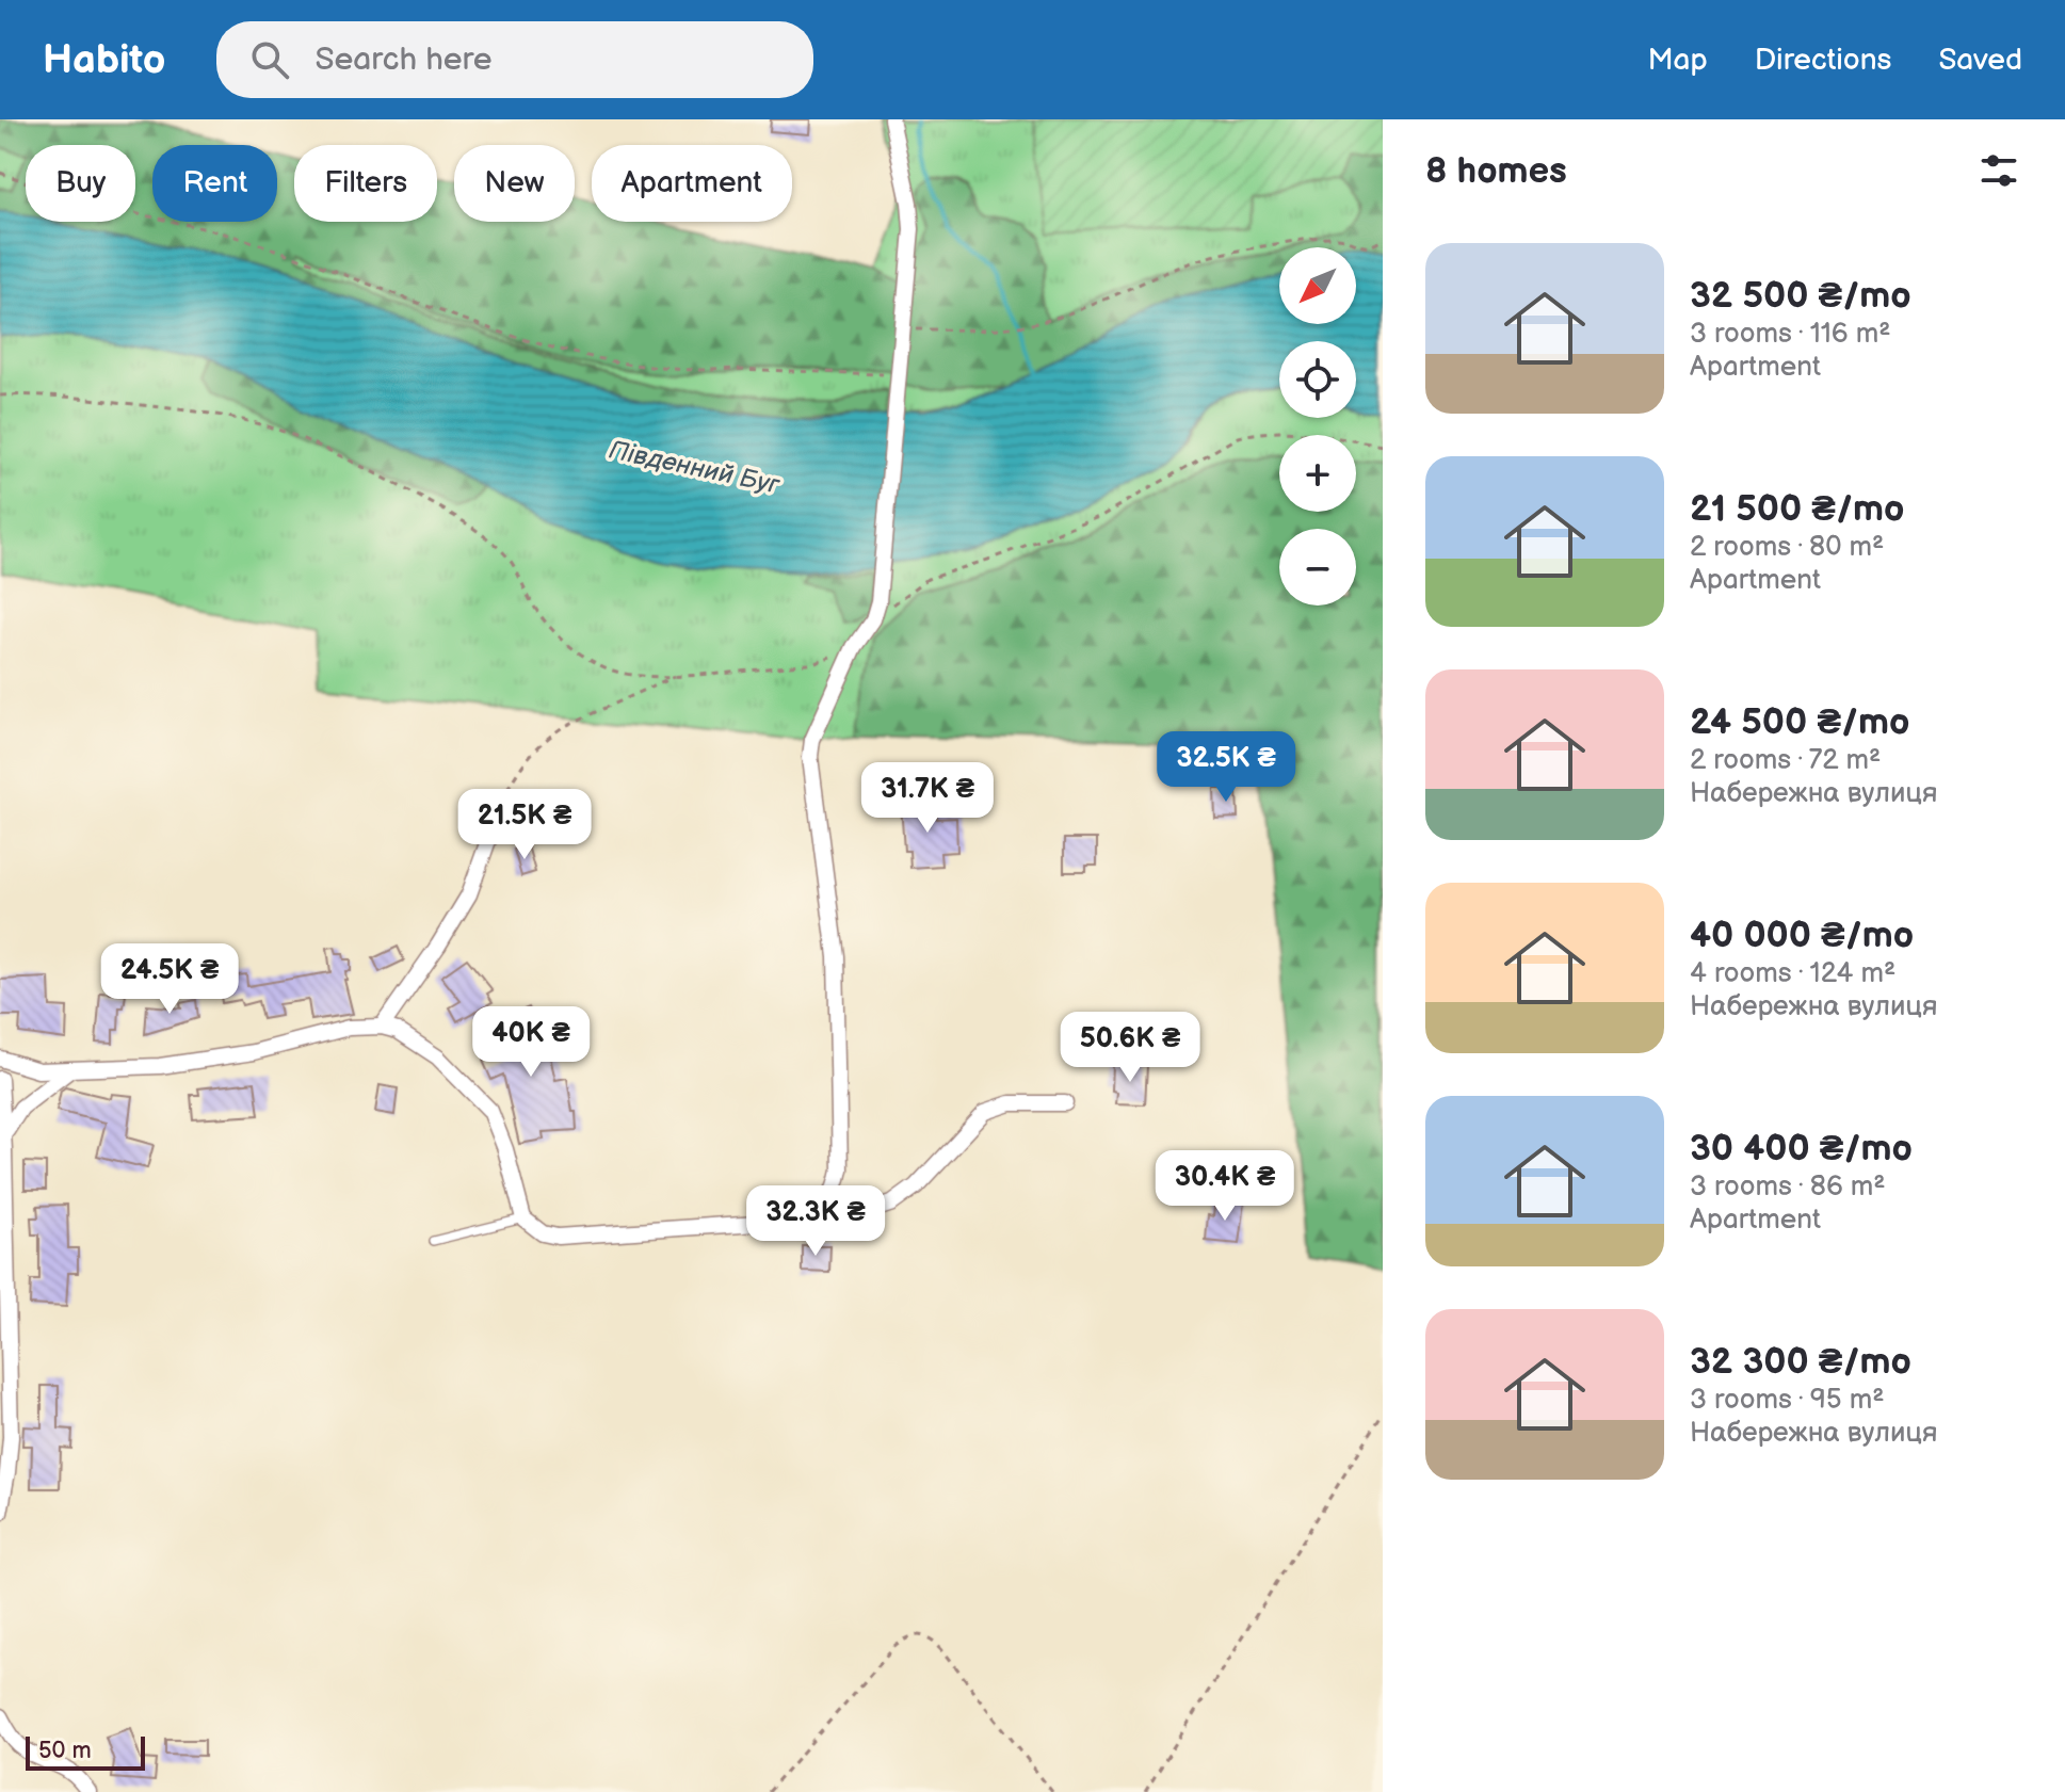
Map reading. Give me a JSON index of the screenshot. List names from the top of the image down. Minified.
{"water":["Південний Буг"],"scale_bar":"50 m","north":"bottom left","page":{"header":"Habito","search":"Search here","nav":["Map","Directions","Saved"],"heading":"8 homes","chip":["Buy","Rent","Filters","New","Apartment"],"list":[{"name":"32 500 ₴/mo","note":"3 rooms · 116 m² · Apartment"},{"name":"21 500 ₴/mo","note":"2 rooms · 80 m² · Apartment"},{"name":"24 500 ₴/mo","note":"2 rooms · 72 m² · Набережна вулиця"},{"name":"40 000 ₴/mo","note":"4 rooms · 124 m² · Набережна вулиця"},{"name":"30 400 ₴/mo","note":"3 rooms · 86 m² · Apartment"},{"name":"32 300 ₴/mo","note":"3 rooms · 95 m² · Набережна вулиця"}],"map_buttons":["+","−"],"price":["32.5K ₴","31.7K ₴","21.5K ₴","24.5K ₴","40K ₴","50.6K ₴","30.4K ₴","32.3K ₴"],"scale":"50 m"}}
